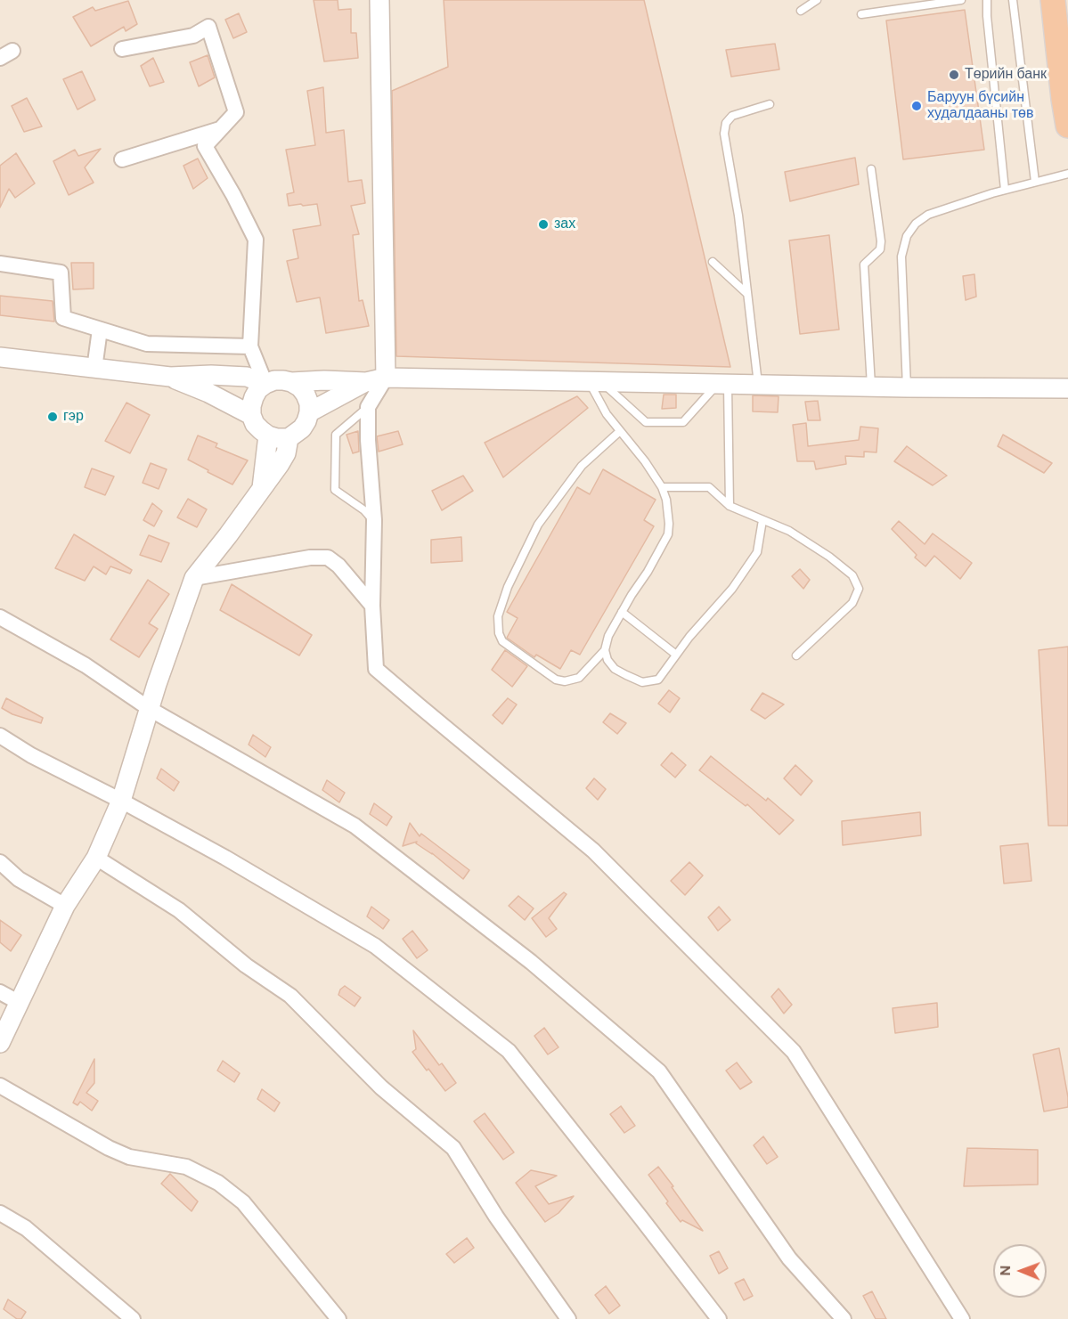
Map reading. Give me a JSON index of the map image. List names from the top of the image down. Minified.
{"places":["Төрийн банк","Баруун бүсийн худалдааны төв","зах","гэр"],"north":"left"}
